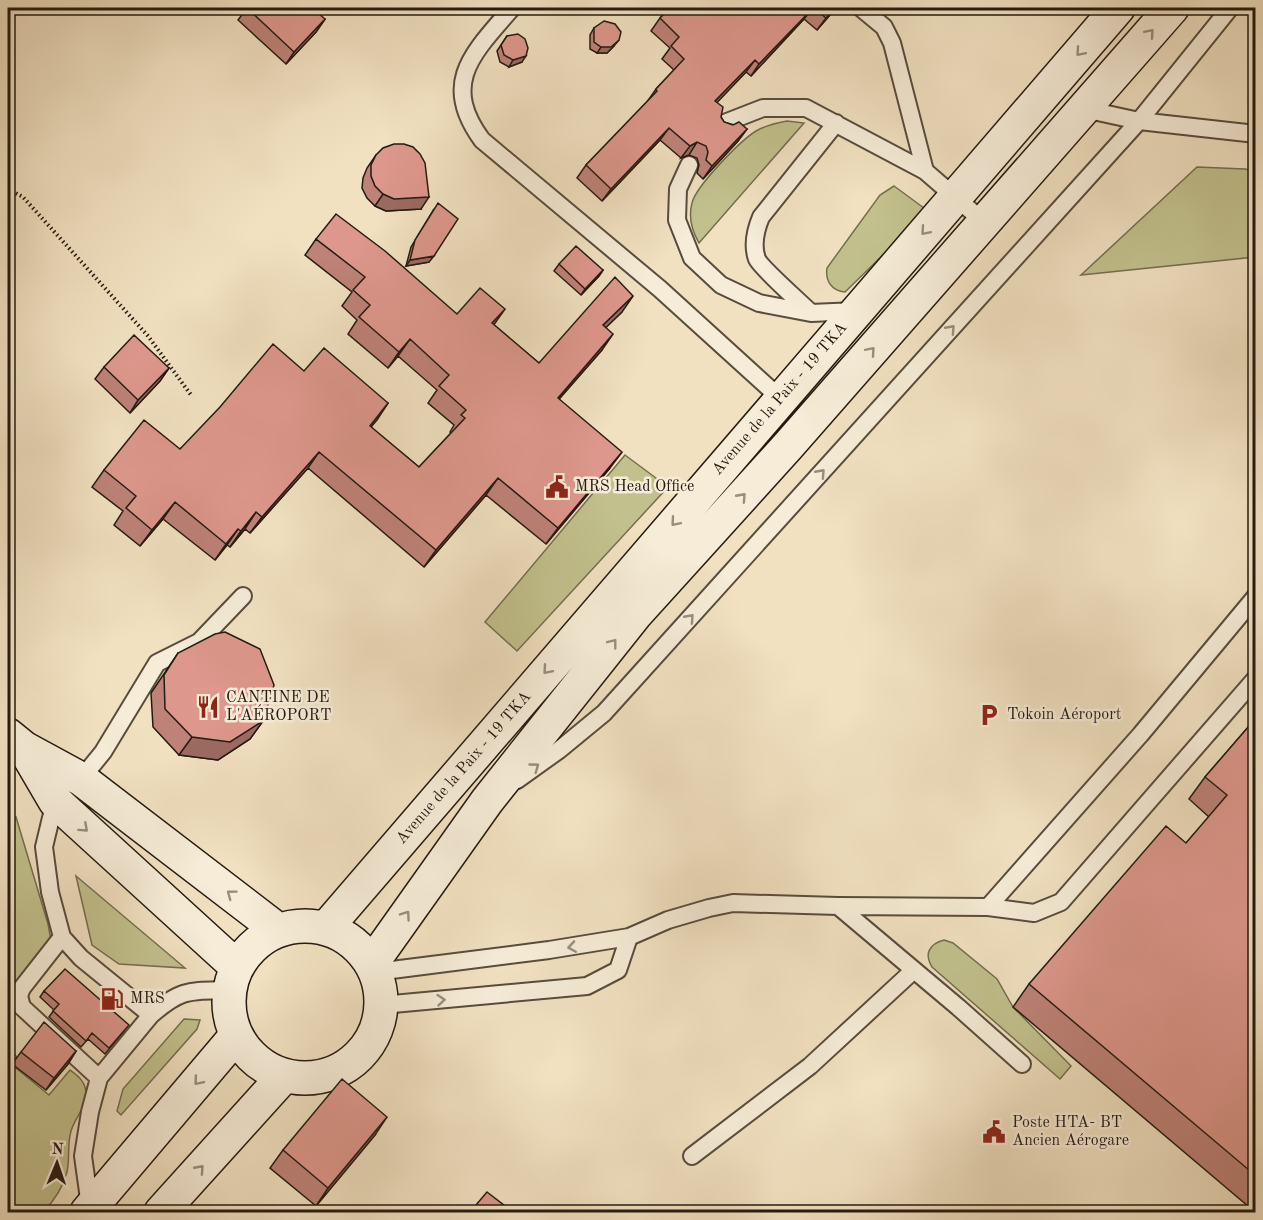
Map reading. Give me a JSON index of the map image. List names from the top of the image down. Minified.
{"streets":{"main road":["Avenue de la Paix - 19 TKA"]},"places":{"public building":["MRS Head Office","Poste HTA- BT Ancien Aérogare"],"restaurant":["CANTINE DE L'AÉROPORT"],"parking":["Tokoin Aéroport"],"fuel station":["MRS"]},"north":"top"}
